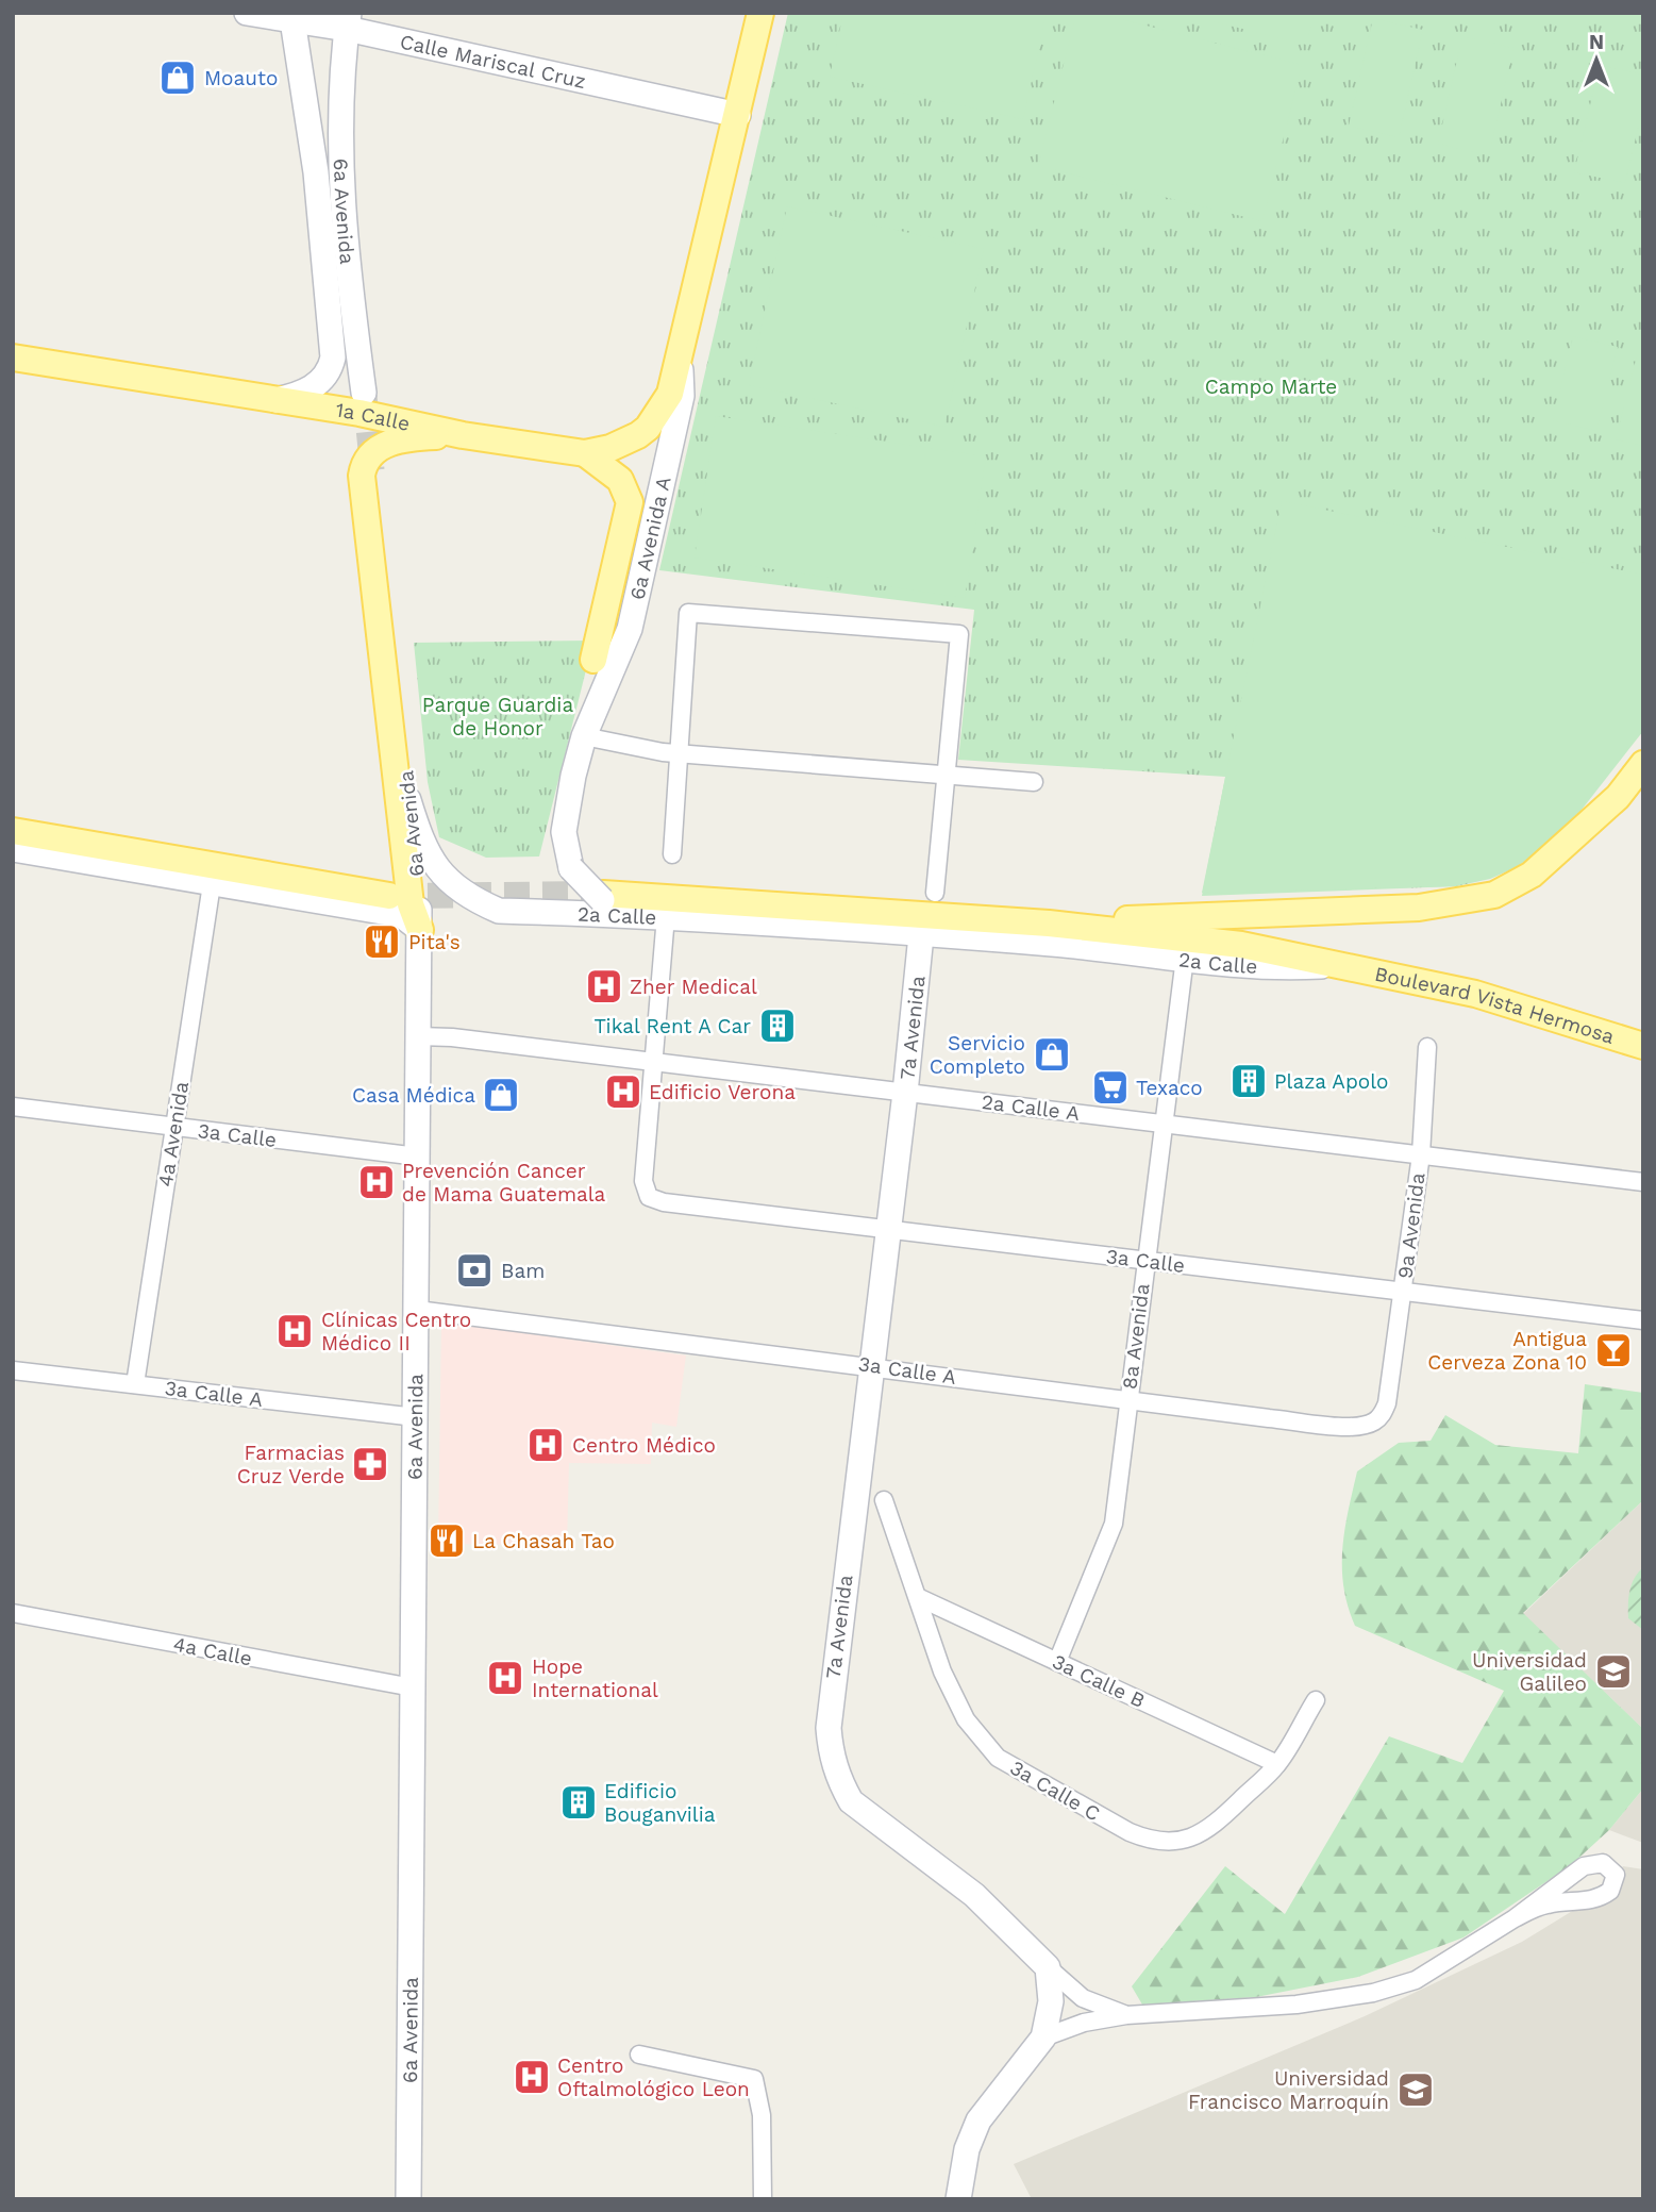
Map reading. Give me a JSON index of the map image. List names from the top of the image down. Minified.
{"streets":{"main road":["1a Calle","6a Avenida A","2a Calle","Boulevard Vista Hermosa"],"street":["Calle Mariscal Cruz","6a Avenida","7a Avenida","2a Calle A","4a Avenida","3a Calle","9a Avenida","8a Avenida","3a Calle A","4a Calle","3a Calle B","3a Calle C"]},"crossings":[["Calle Mariscal Cruz","6a Avenida"],["Calle Mariscal Cruz","6a Avenida A"],["6a Avenida","2a Calle"],["6a Avenida","2a Calle A"],["6a Avenida","3a Calle"],["6a Avenida","3a Calle A"],["6a Avenida","4a Calle"],["1a Calle","6a Avenida A"],["6a Avenida A","2a Calle"],["2a Calle","Boulevard Vista Hermosa"],["2a Calle","7a Avenida"],["2a Calle","8a Avenida"],["7a Avenida","2a Calle A"],["7a Avenida","3a Calle"],["7a Avenida","3a Calle A"],["2a Calle A","3a Calle"],["2a Calle A","9a Avenida"],["2a Calle A","8a Avenida"],["4a Avenida","3a Calle"],["4a Avenida","3a Calle A"],["3a Calle","9a Avenida"],["3a Calle","8a Avenida"],["9a Avenida","3a Calle A"],["8a Avenida","3a Calle A"],["8a Avenida","3a Calle B"],["3a Calle B","3a Calle C"]],"parks":["Campo Marte","Parque Guardia de Honor"],"places":{"shop":["Moauto","Servicio Completo","Casa Médica"],"restaurant":["Pita's","La Chasah Tao"],"hospital":["Zher Medical","Edificio Verona","Prevención Cancer de Mama Guatemala","Clínicas Centro Médico II","Centro Médico","Hope International","Centro Oftalmológico Leon"],"building":["Tikal Rent A Car","Plaza Apolo","Edificio Bouganvilia"],"supermarket":["Texaco"],"bank":["Bam"],"bar":["Antigua Cerveza Zona 10"],"pharmacy":["Farmacias Cruz Verde"],"school or university":["Universidad Galileo","Universidad Francisco Marroquín"]},"north":"top"}
